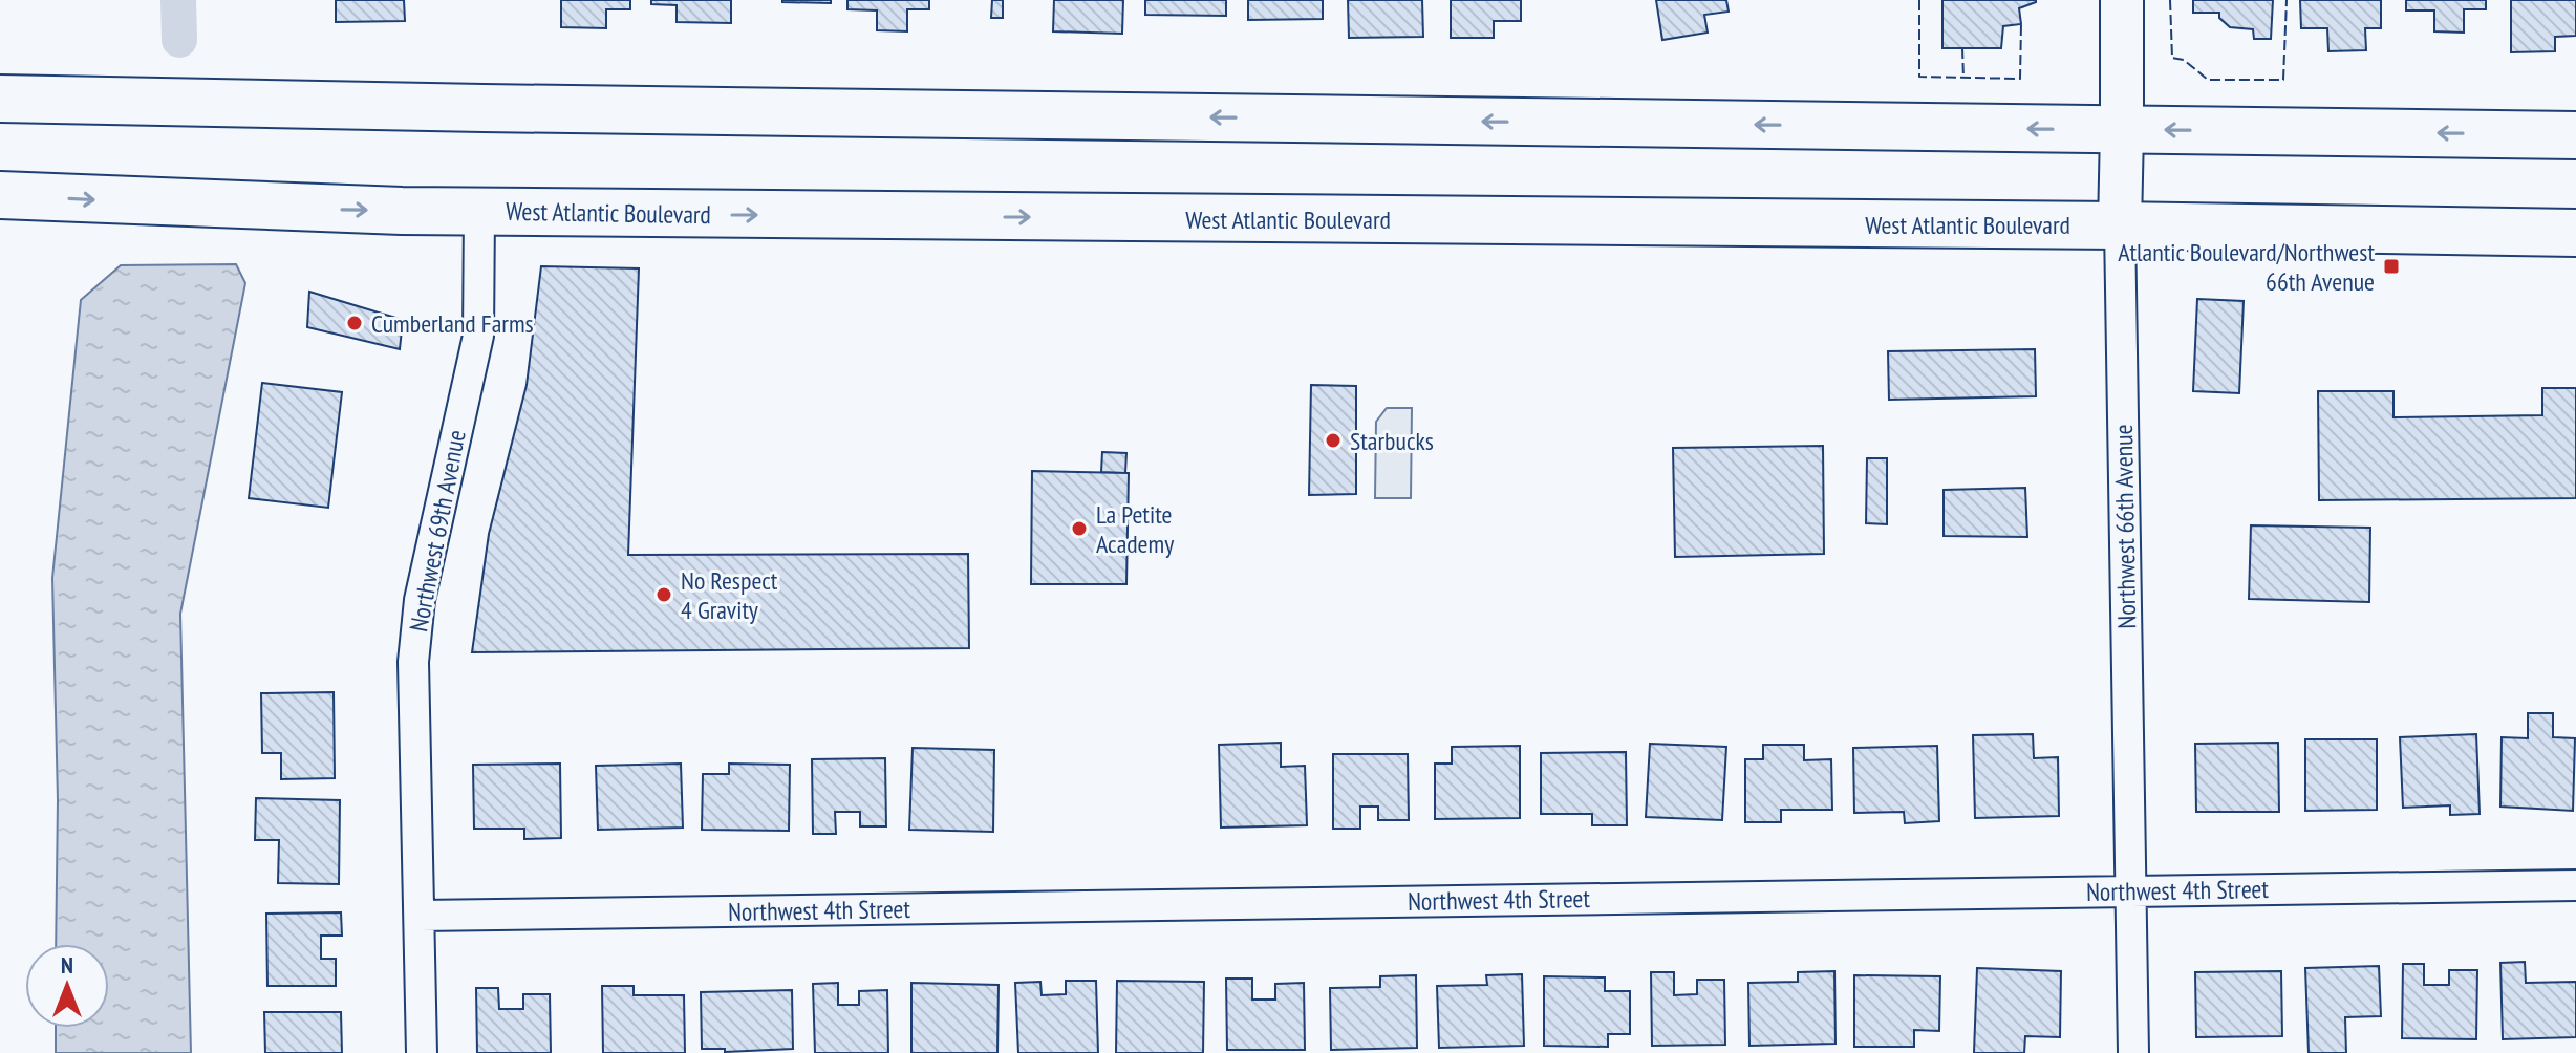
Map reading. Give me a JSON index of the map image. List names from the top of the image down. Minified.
{"streets":{"main road":["West Atlantic Boulevard"],"street":["Northwest 66th Avenue","Northwest 69th Avenue","Northwest 4th Street"]},"crossings":[["West Atlantic Boulevard","Northwest 66th Avenue"],["West Atlantic Boulevard","Northwest 69th Avenue"],["Northwest 66th Avenue","Northwest 4th Street"],["Northwest 69th Avenue","Northwest 4th Street"]],"places":{"transit":["Atlantic Boulevard/Northwest 66th Avenue"],"other":["Cumberland Farms","Starbucks","La Petite Academy","No Respect 4 Gravity"]},"north":"top"}
